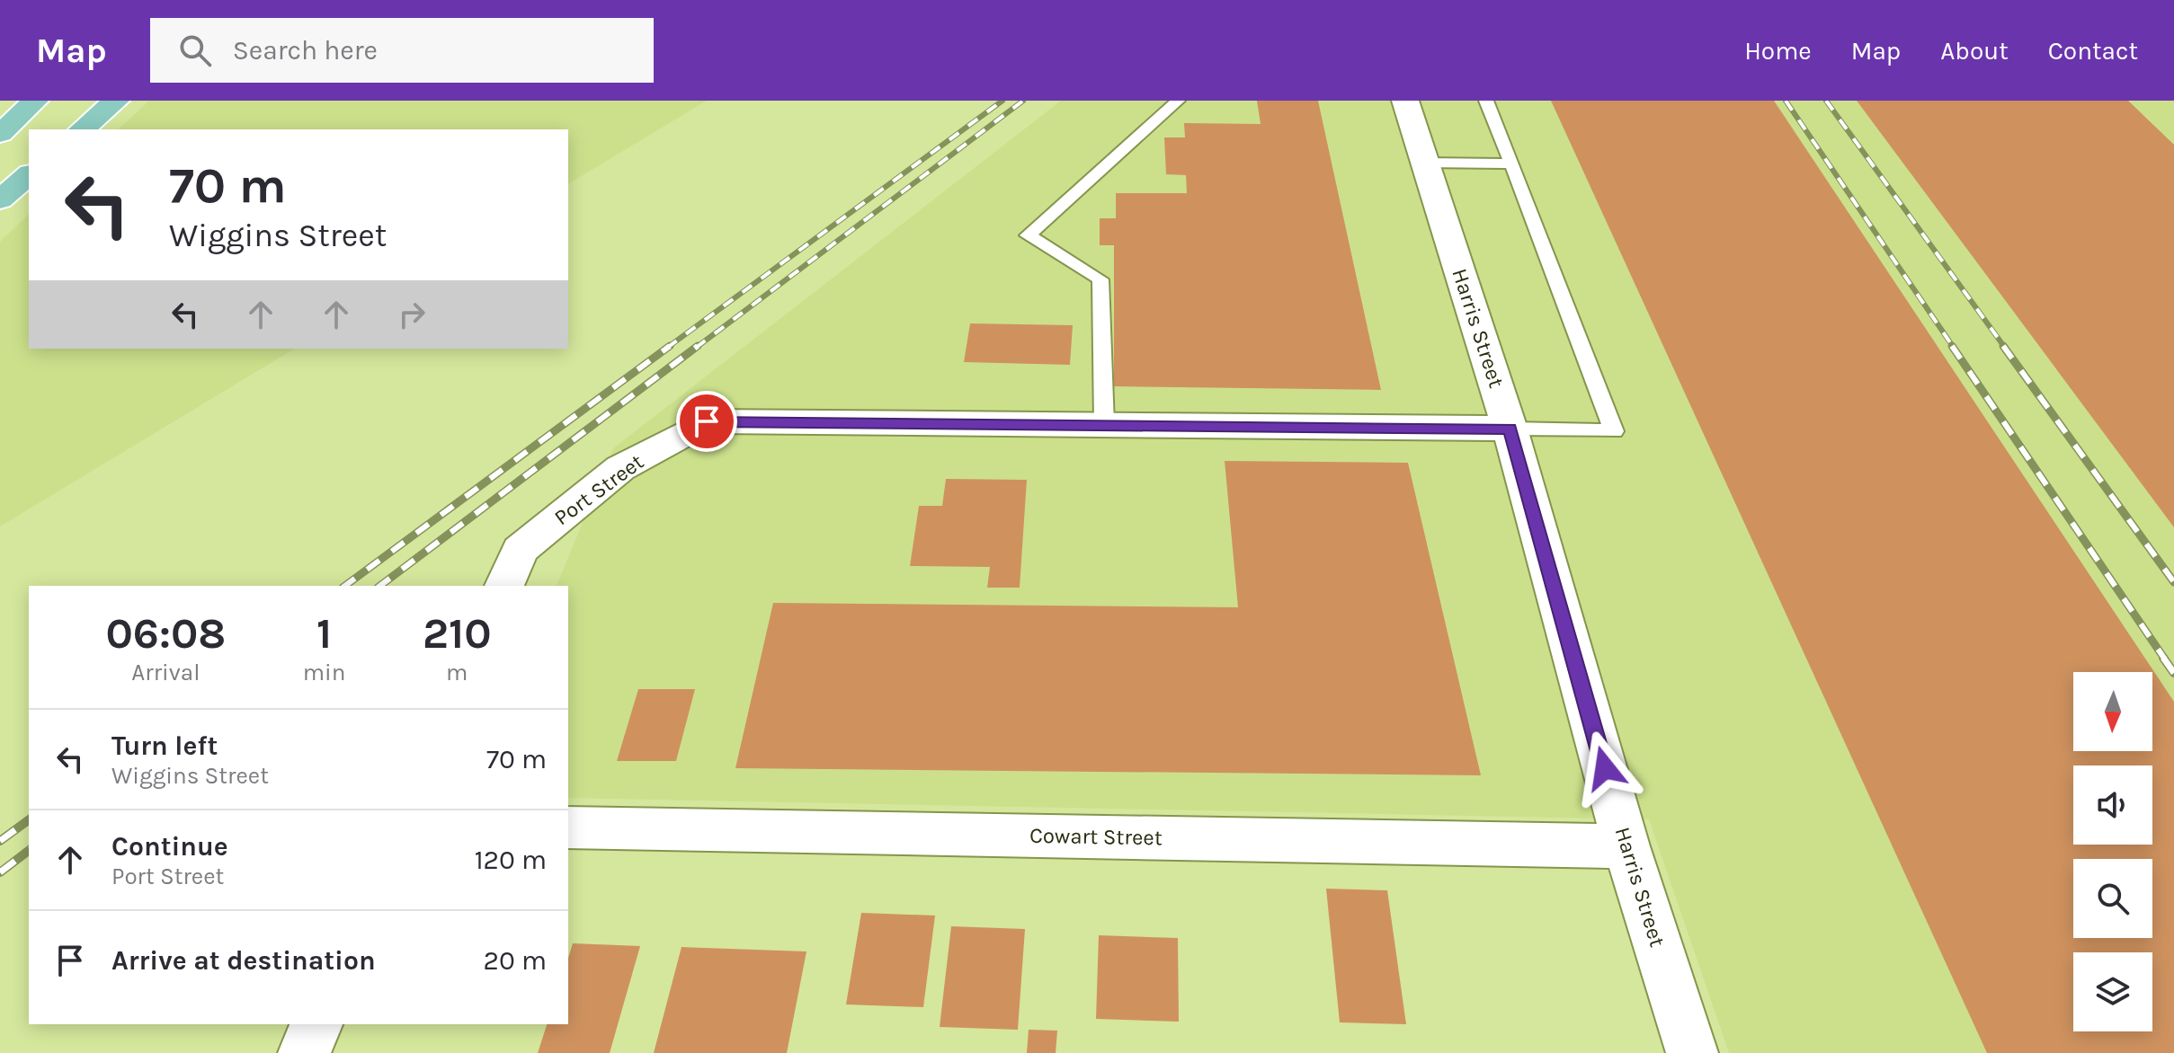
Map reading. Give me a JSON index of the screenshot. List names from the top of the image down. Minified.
{"streets":{"street":["Harris Street","Port Street","Cowart Street"]},"crossings":[["Harris Street","Port Street"],["Harris Street","Cowart Street"]],"north":"bottom","page":{"header":"Map","search":"Search here","nav":["Home","Map","About","Contact"],"turn":["70 m","Wiggins Street"],"eta":["06:08","Arrival","1","min","210","m"],"list":[{"name":"Turn left","note":"Wiggins Street","value":"70 m"},{"name":"Continue","note":"Port Street","value":"120 m"},{"name":"Arrive at destination","value":"20 m"}]}}
